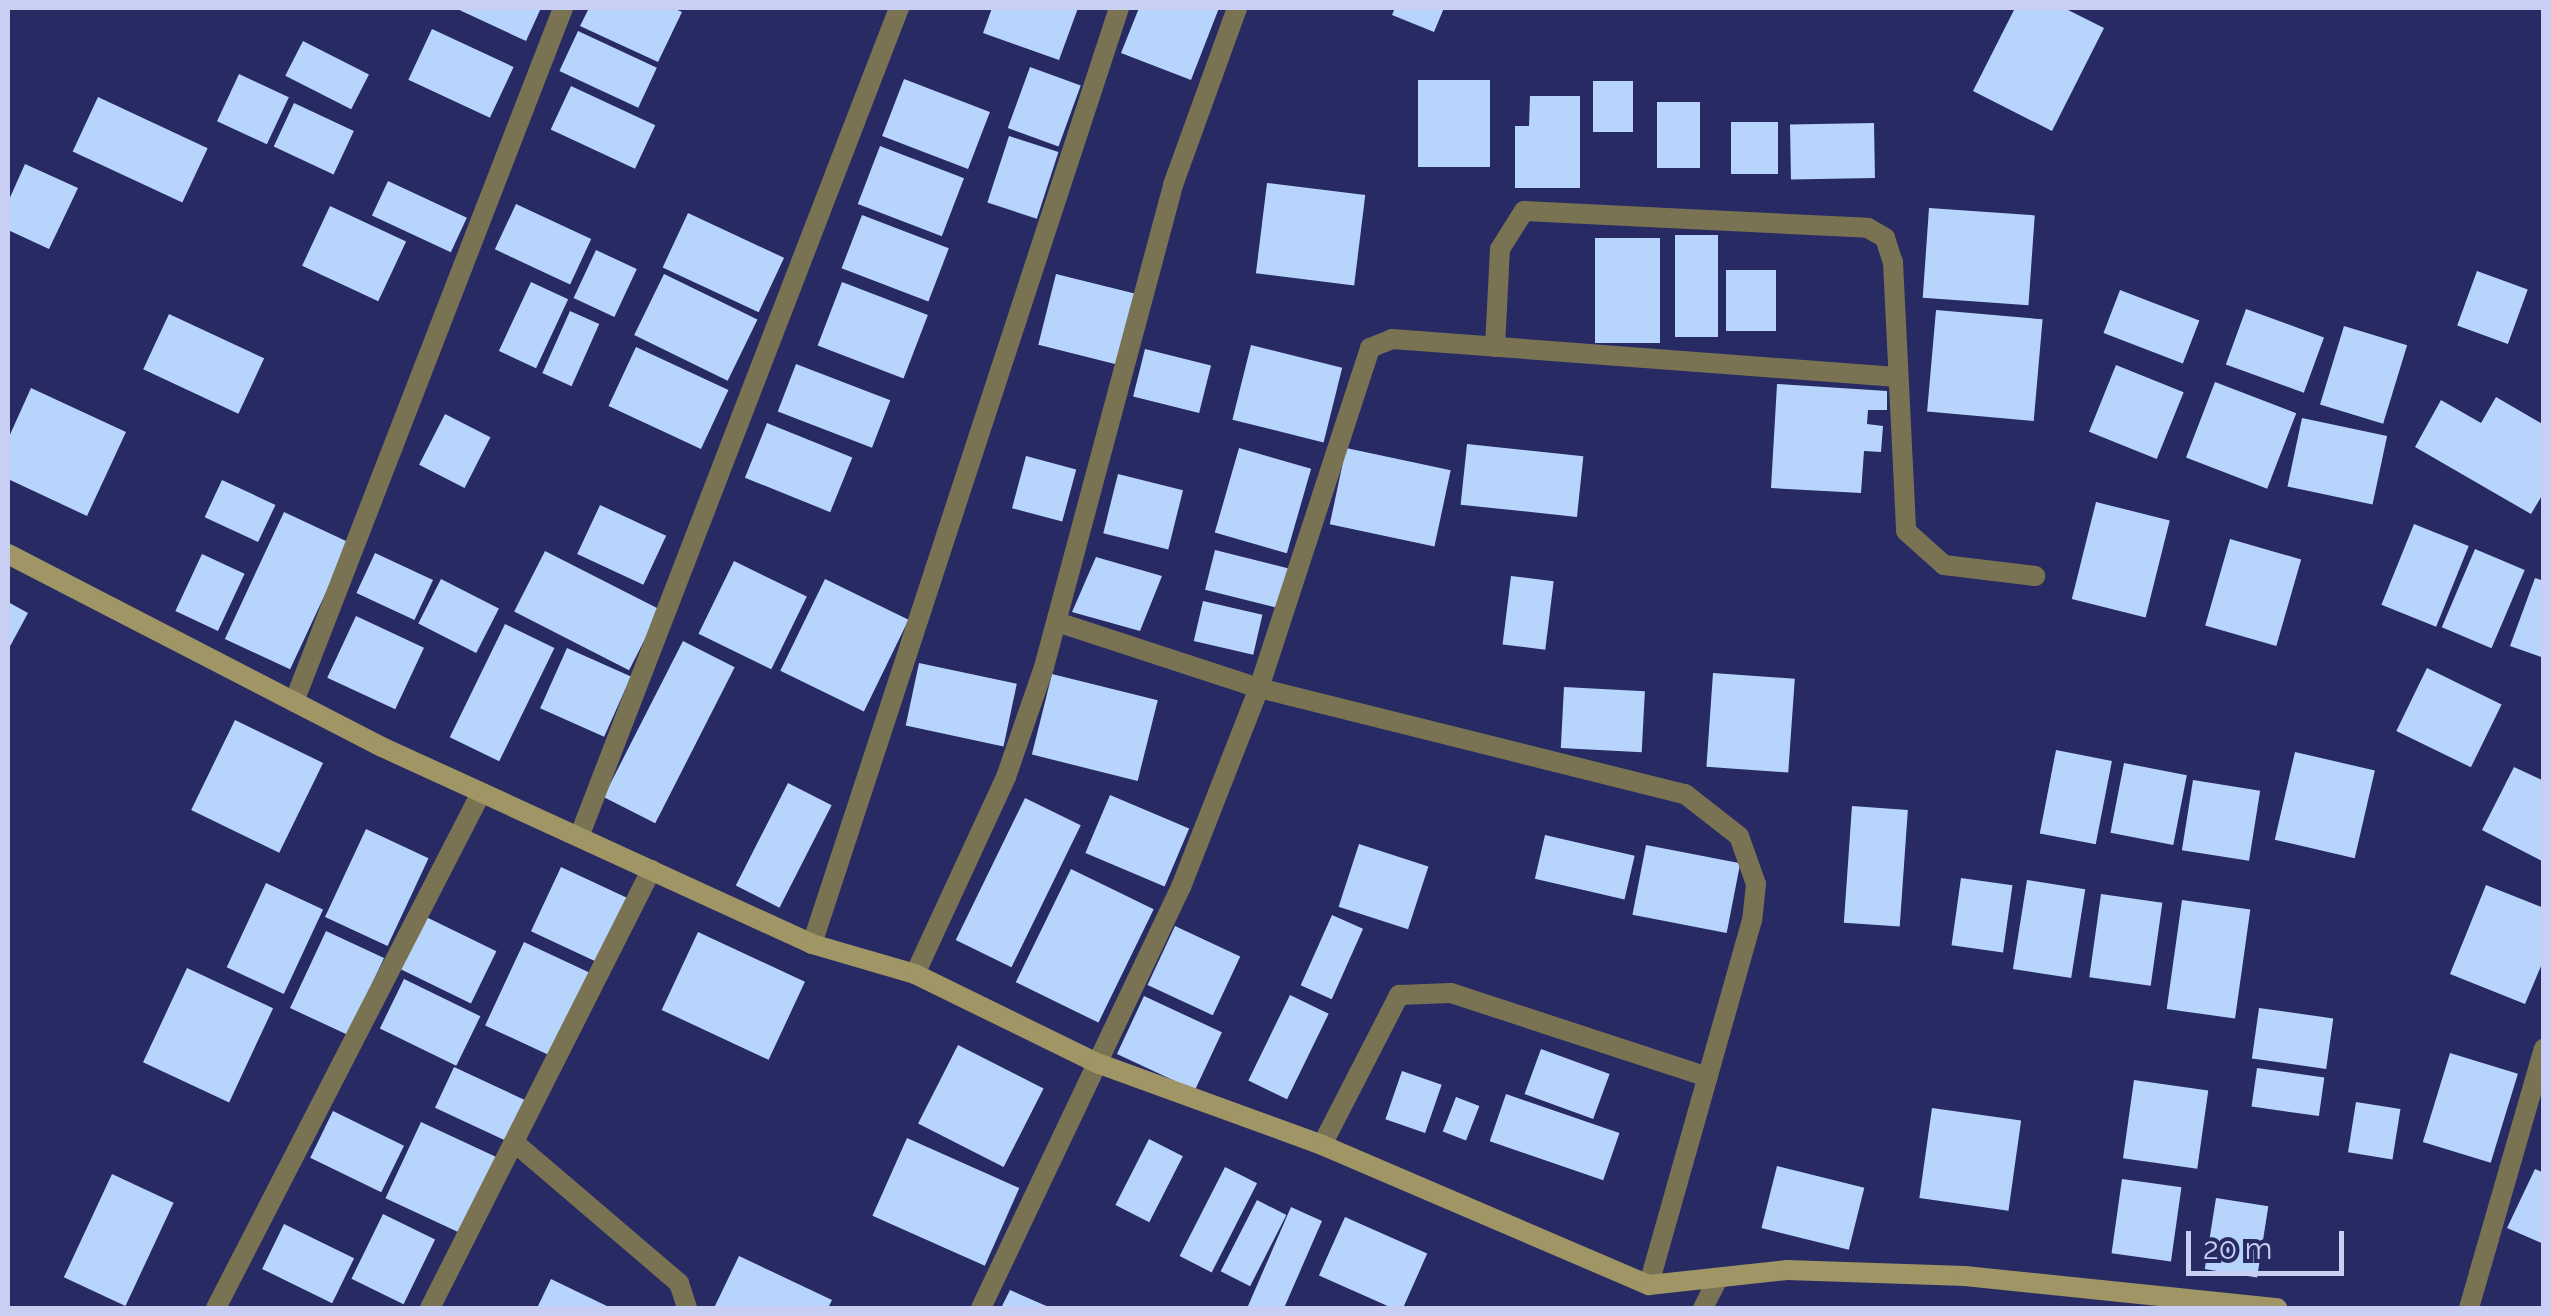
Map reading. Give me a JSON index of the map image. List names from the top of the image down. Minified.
{"scale_bar":"20 m"}
